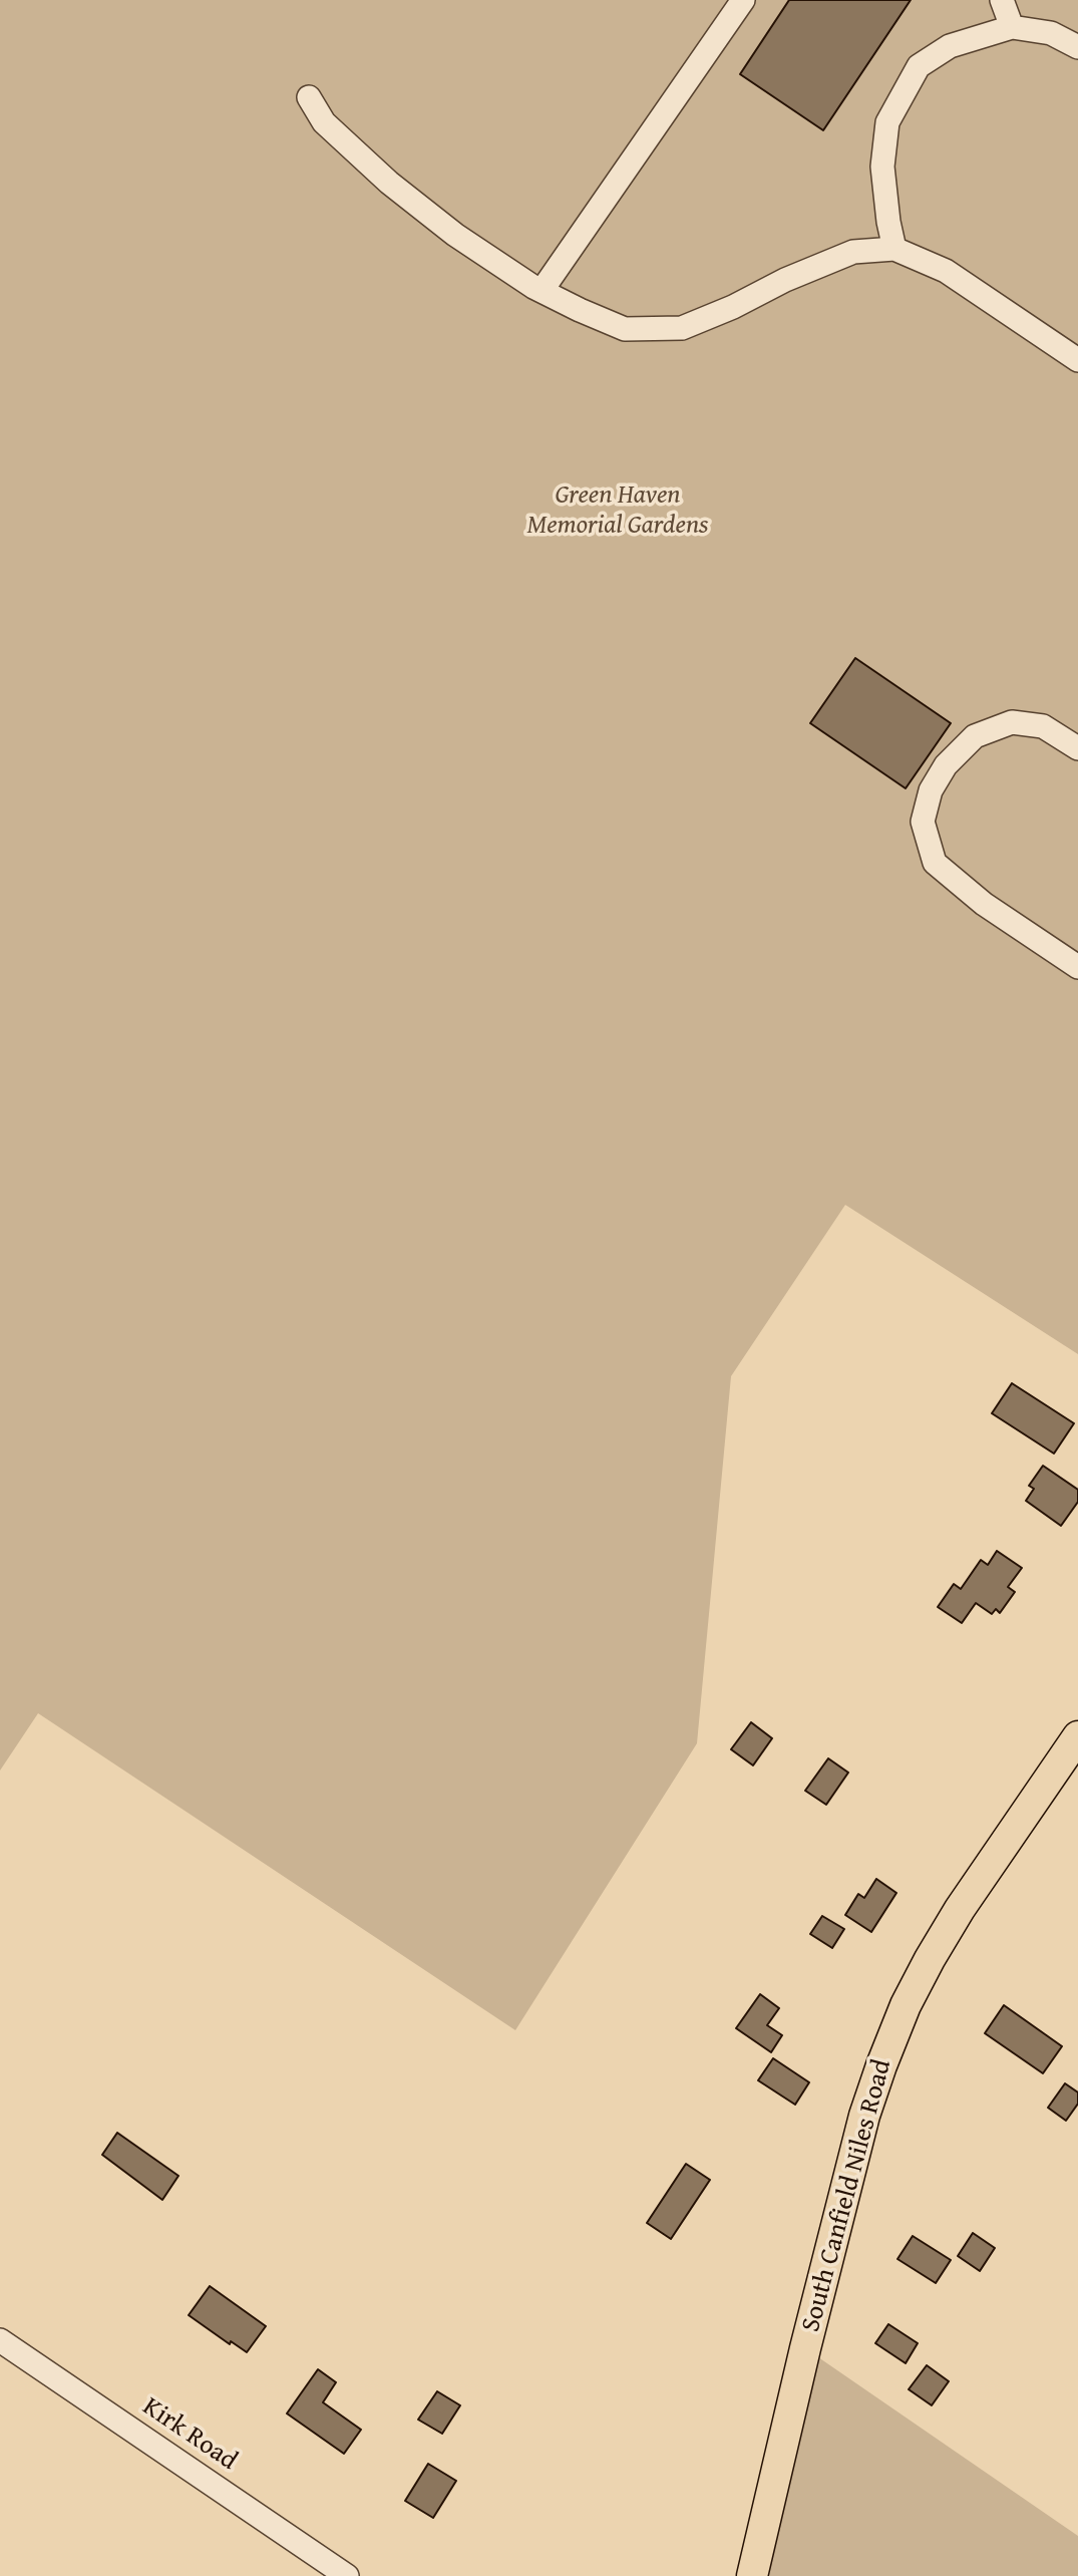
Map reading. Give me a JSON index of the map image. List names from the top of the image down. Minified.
{"streets":{"main road":["South Canfield Niles Road"],"street":["Kirk Road"]},"parks":["Green Haven Memorial Gardens"]}
